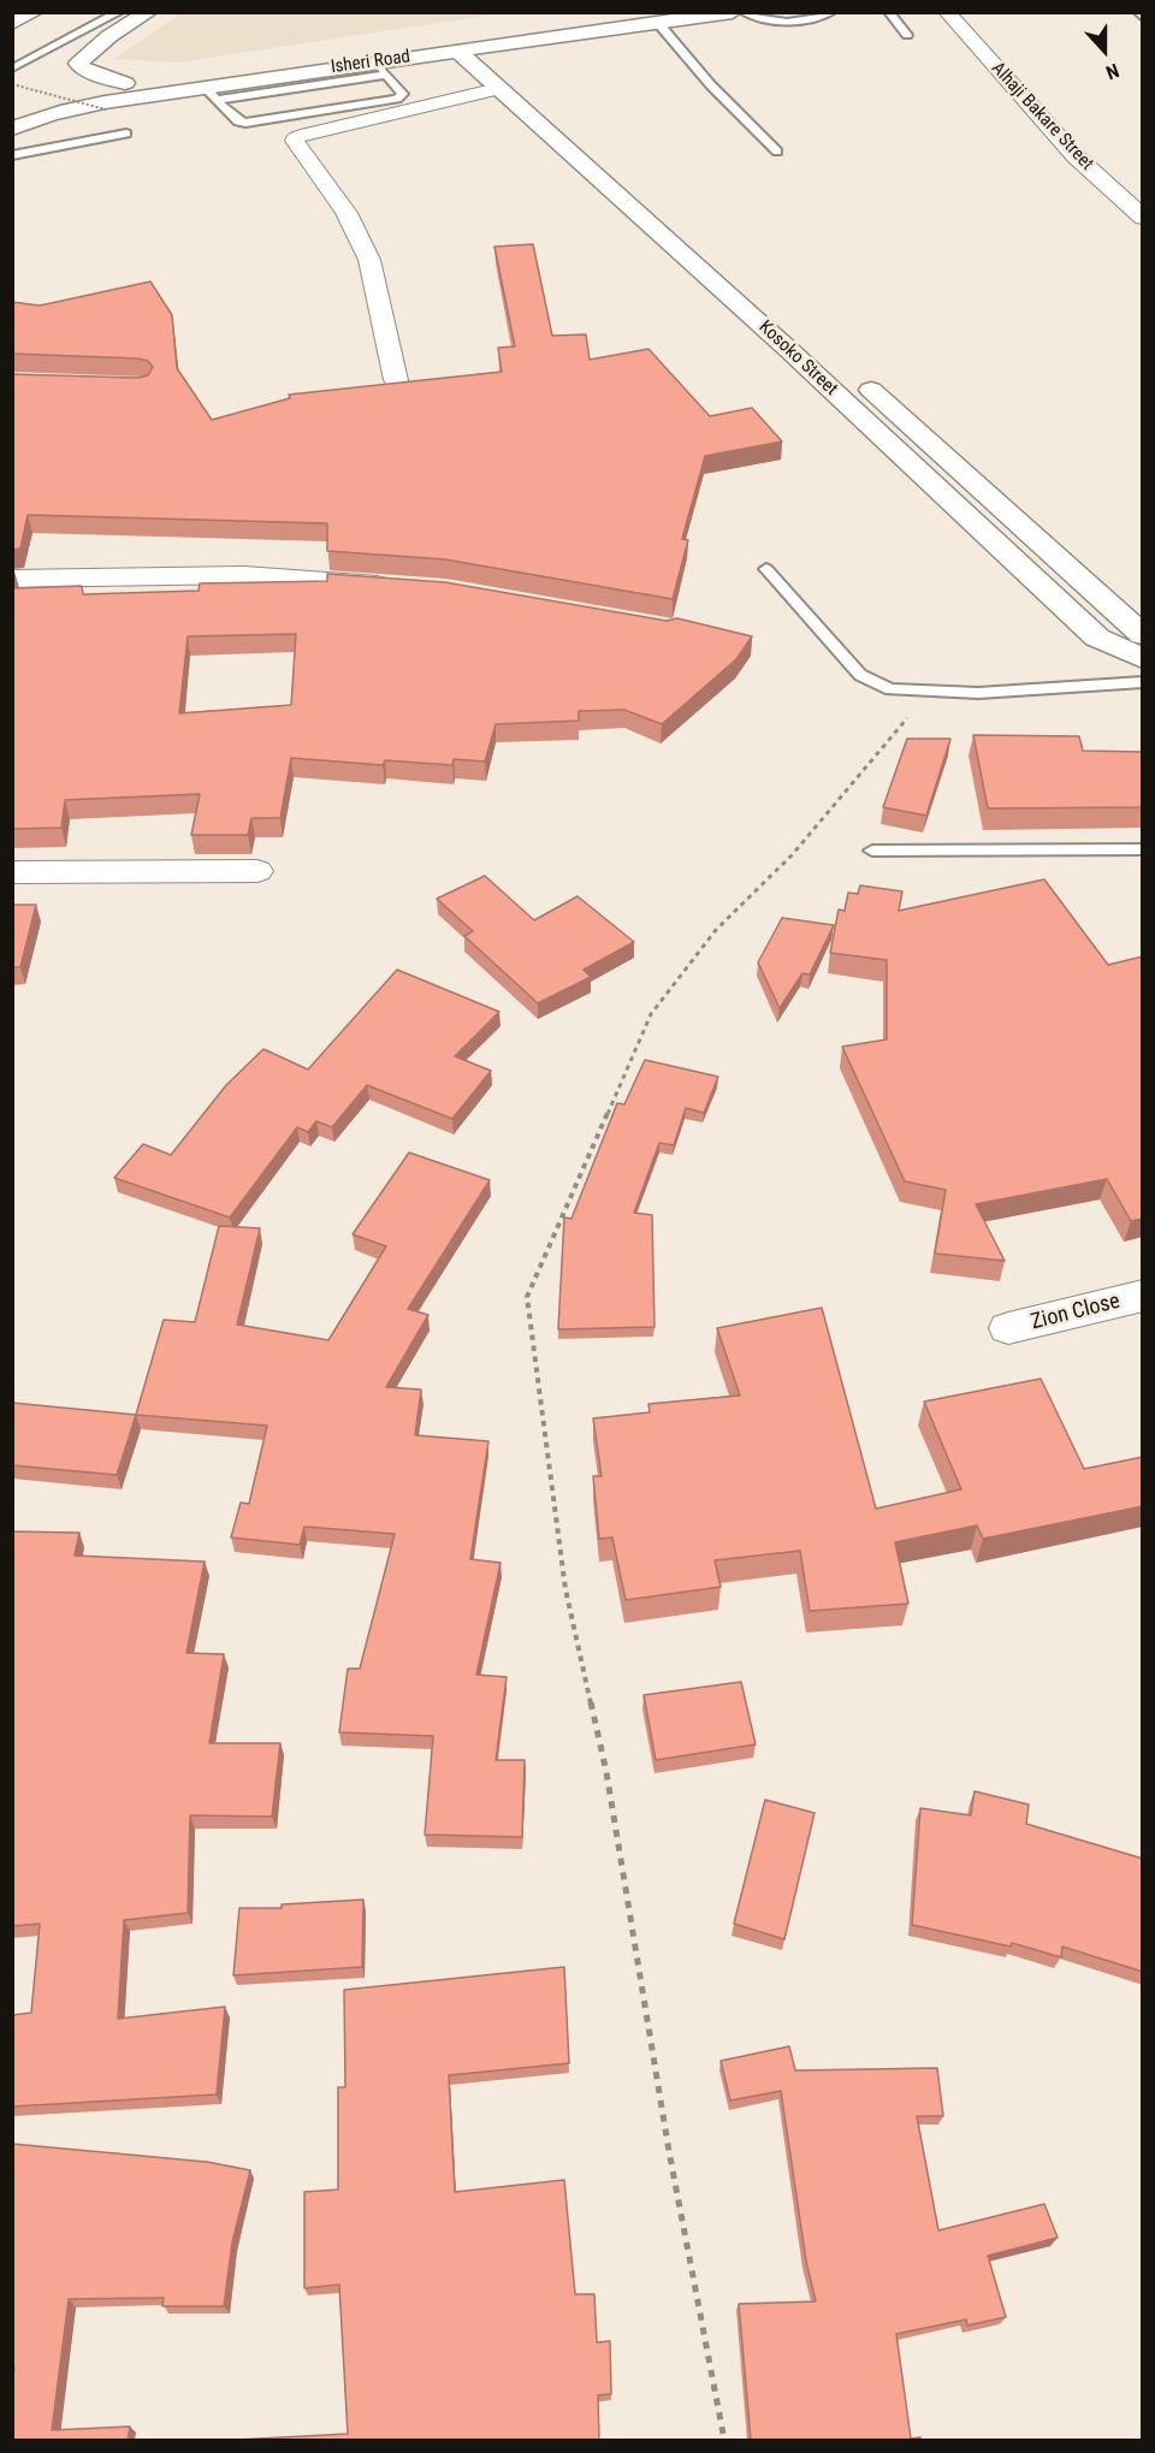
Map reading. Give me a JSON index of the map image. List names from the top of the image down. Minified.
{"streets":{"main road":["Isheri Road","Kosoko Street"],"street":["Alhaji Bakare Street","Zion Close"]},"crossings":[["Isheri Road","Kosoko Street"]],"north":"bottom"}
